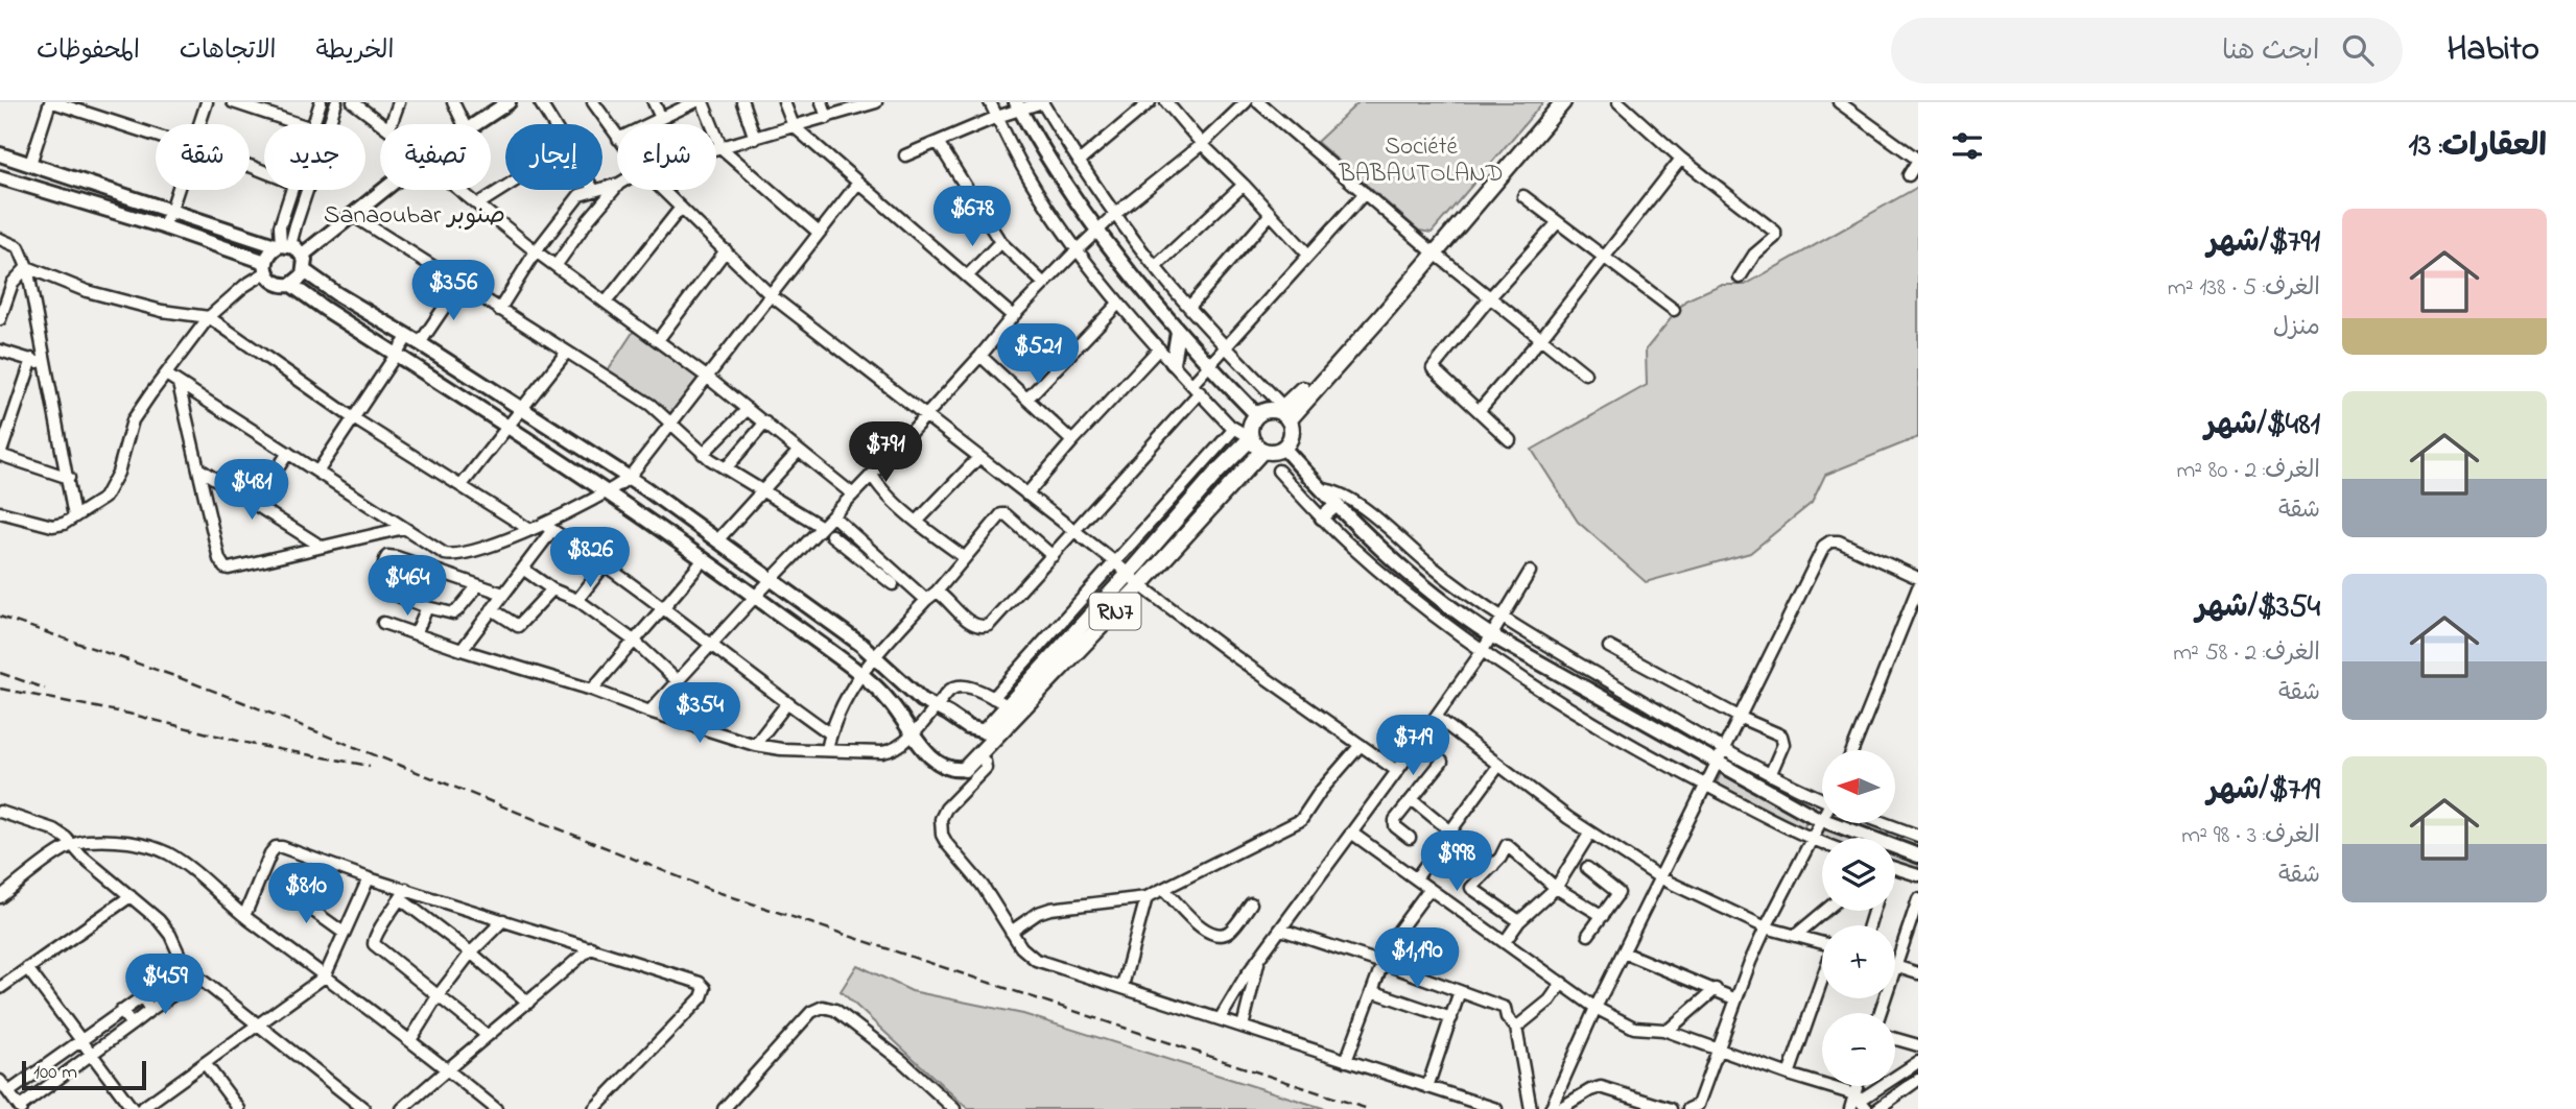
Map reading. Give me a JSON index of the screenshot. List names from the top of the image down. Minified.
{"streets":{"main road":["RN7"]},"districts":["Sanaoubar صنوبر"],"parks":["Société BABAUTOLAND"],"scale_bar":"100 m","north":"left","page":{"header":"Habito","search":"ابحث هنا","nav":["الخريطة","الاتجاهات","المحفوظات"],"heading":"العقارات: 13","chip":["شراء","إيجار","تصفية","جديد","شقة"],"price":["$678","$356","$521","$791","$481","$826","$464","$354","$719","$998","$810","$1,190","$459"],"list":[{"name":"$791/شهر","note":"الغرف: 5 · 138 m² · منزل"},{"name":"$481/شهر","note":"الغرف: 2 · 80 m² · شقة"},{"name":"$354/شهر","note":"الغرف: 2 · 58 m² · شقة"},{"name":"$719/شهر","note":"الغرف: 3 · 98 m² · شقة"}],"map_buttons":["+","−"],"scale":"100 m"}}
